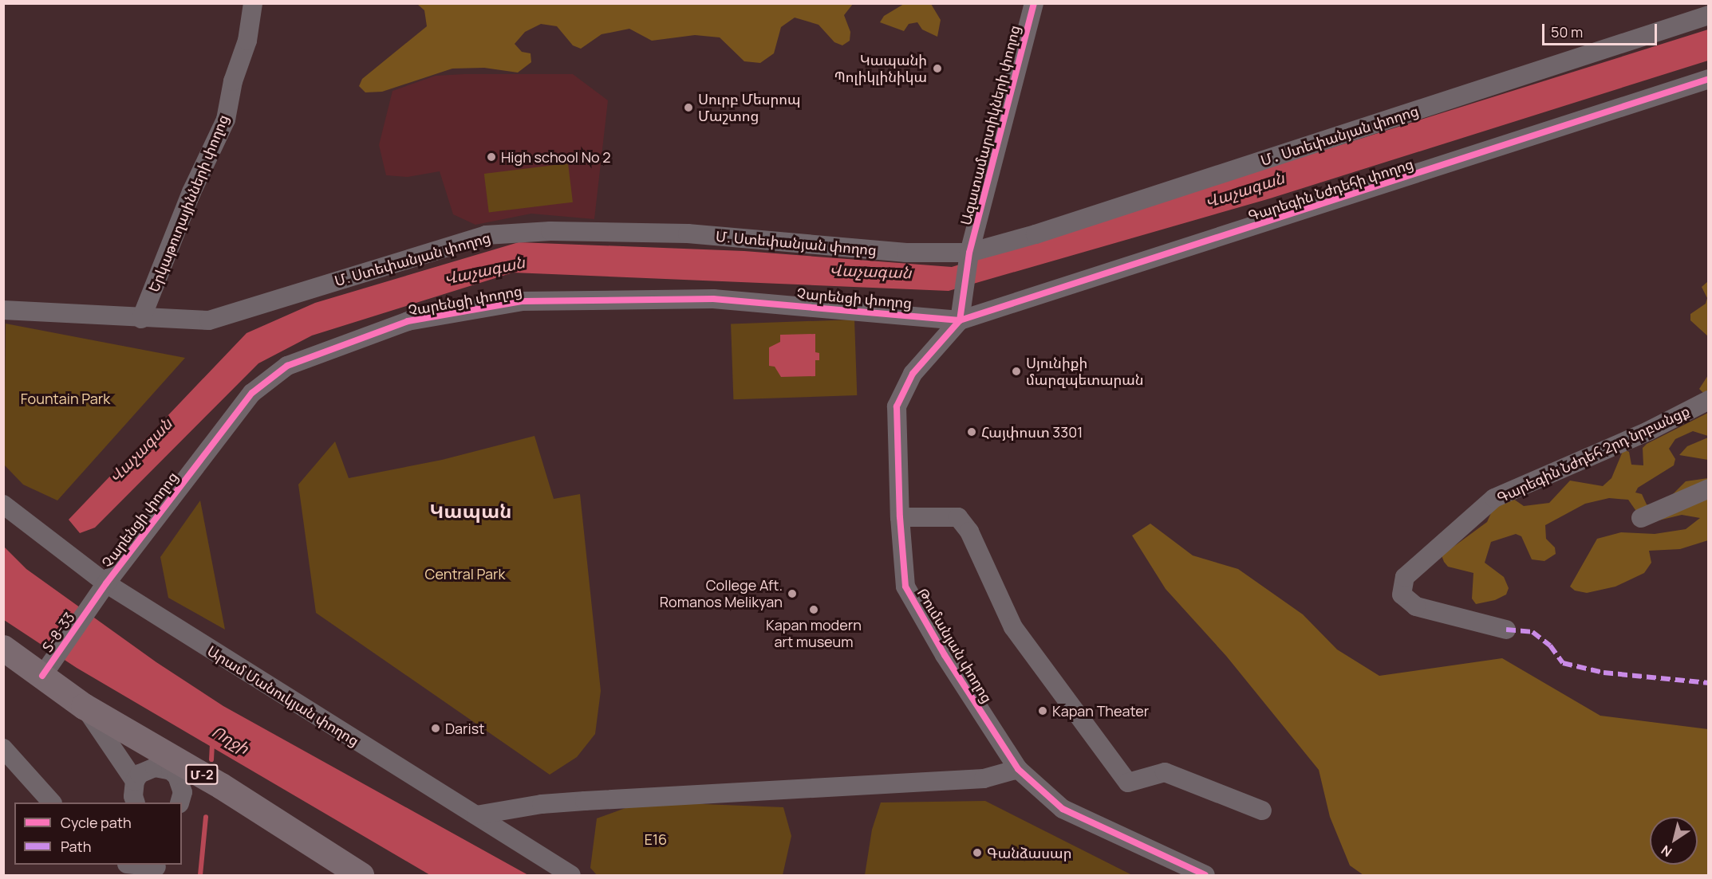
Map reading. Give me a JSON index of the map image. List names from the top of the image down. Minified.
{"streets":{"highway":["Մ-2"],"street":["Ազատամարտիկների փողոց","Մ․ Ստեփանյան փողոց","Գարեգին Նժդեհի փողոց","Երկաթուղայինների փողոց","Մ. Ստեփանյան փողոց","Չարենցի փողոց","Գարեգին Նժդեհ 2րդ նրբանցք","Տ-8-33","Թումանյան փողոց","Արամ Մանուկյան փողոց"]},"crossings":[["Ազատամարտիկների փողոց","Մ․ Ստեփանյան փողոց"],["Ազատամարտիկների փողոց","Գարեգին Նժդեհի փողոց"],["Ազատամարտիկների փողոց","Մ. Ստեփանյան փողոց"],["Ազատամարտիկների փողոց","Չարենցի փողոց"],["Ազատամարտիկների փողոց","Թումանյան փողոց"],["Մ․ Ստեփանյան փողոց","Մ. Ստեփանյան փողոց"],["Գարեգին Նժդեհի փողոց","Չարենցի փողոց"],["Գարեգին Նժդեհի փողոց","Թումանյան փողոց"],["Երկաթուղայինների փողոց","Մ. Ստեփանյան փողոց"],["Չարենցի փողոց","Տ-8-33"],["Չարենցի փողոց","Թումանյան փողոց"],["Չարենցի փողոց","Արամ Մանուկյան փողոց"],["Տ-8-33","Մ-2"]],"districts":["Կապան"],"water":["Վաչագան","Ողջի"],"parks":["Fountain Park","Central Park","E16"],"places":["Կապանի Պոլիկլինիկա","Սուրբ Մեսրոպ Մաշտոց","High school No 2","Սյունիքի մարզպետարան","Հայփոստ 3301","College Aft. Romanos Melikyan","Kapan modern art museum","Kapan Theater","Darist","Գանձասար"],"legend":["Cycle path","Path"],"scale_bar":"50 m","north":"bottom left"}
